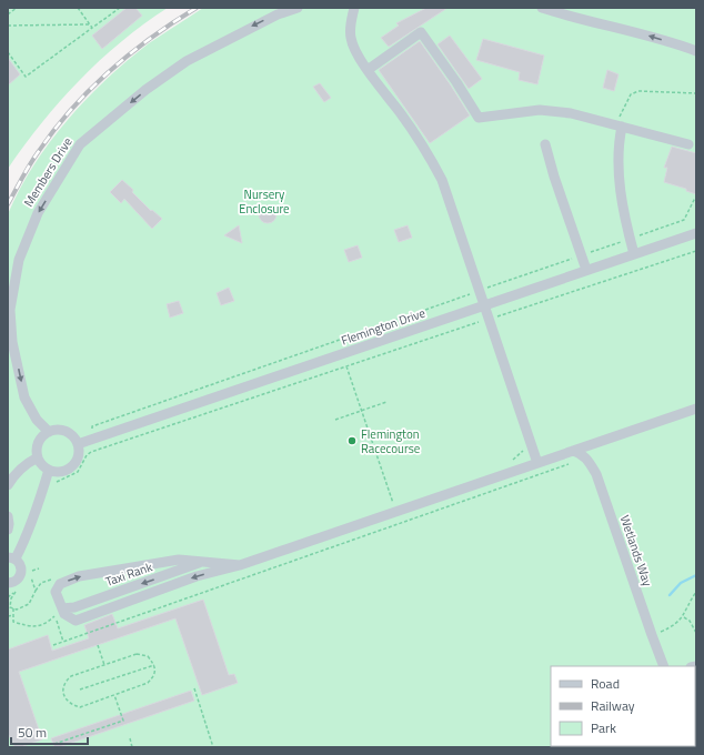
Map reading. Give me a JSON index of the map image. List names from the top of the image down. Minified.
{"streets":{"lane":["Members Drive","Flemington Drive","Wetlands Way","Taxi Rank"]},"crossings":[["Members Drive","Flemington Drive"]],"one_way":["Members Drive"],"parks":["Nursery Enclosure"],"places":["Flemington Racecourse"],"legend":["Road","Railway","Park"],"scale_bar":"50 m"}
